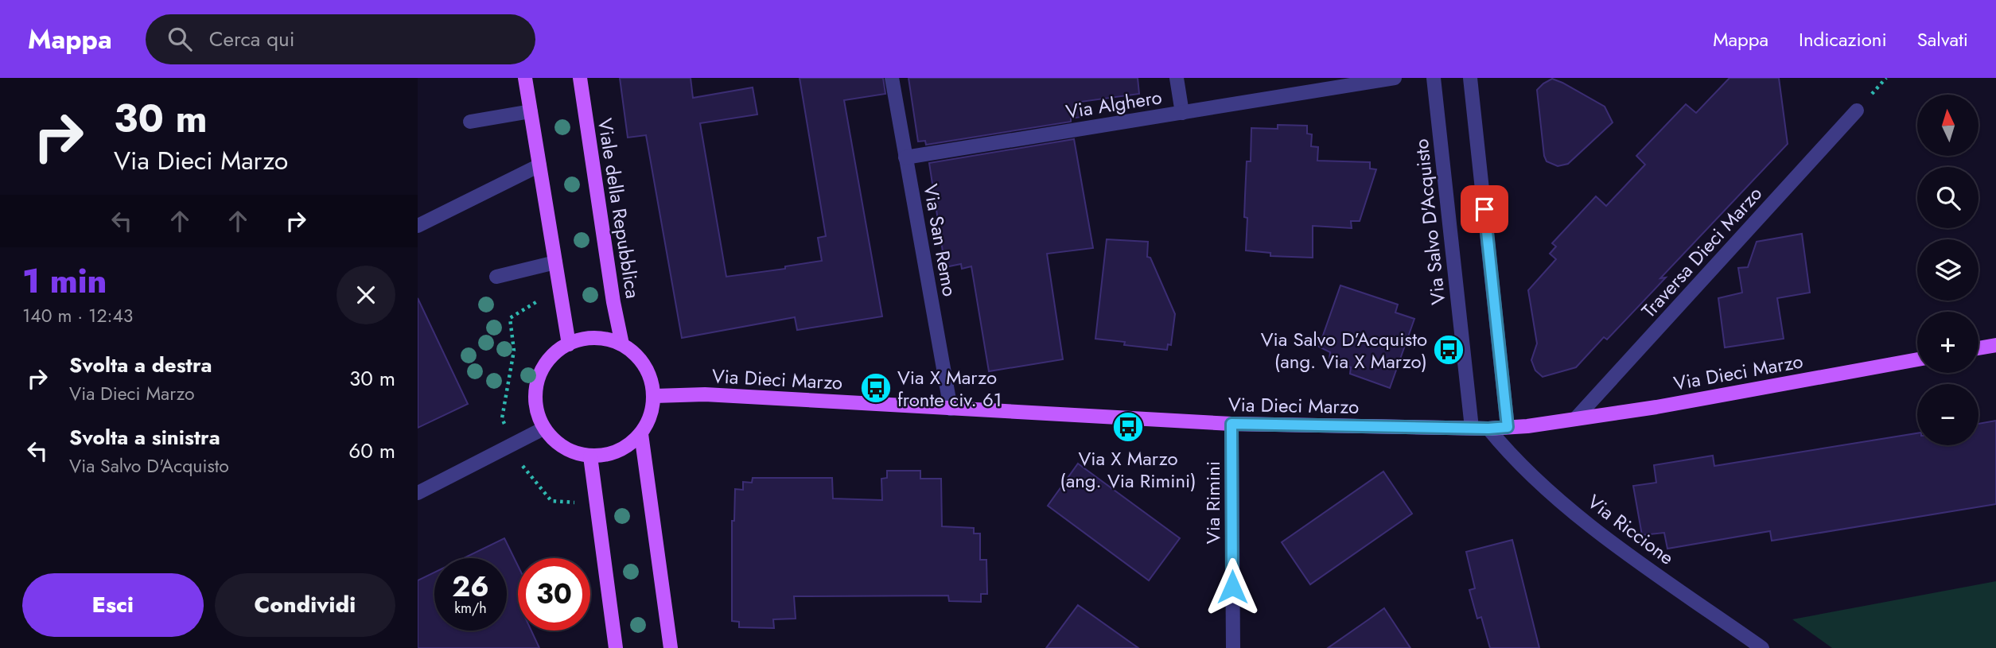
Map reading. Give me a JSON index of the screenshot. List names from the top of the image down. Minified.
{"streets":{"main road":["Viale della Repubblica","Via Dieci Marzo"],"street":["Via Alghero","Via Salvo D'Acquisto","Via San Remo","Traversa Dieci Marzo","Via Rimini","Via Riccione"]},"crossings":[["Via Alghero","Via San Remo"],["Viale della Repubblica","Via Dieci Marzo"],["Via Salvo D'Acquisto","Via Dieci Marzo"],["Via San Remo","Via Dieci Marzo"],["Traversa Dieci Marzo","Via Dieci Marzo"],["Via Dieci Marzo","Via Rimini"],["Via Dieci Marzo","Via Riccione"]],"places":{"bus stop":["Via Salvo D’Acquisto (ang. Via X Marzo)","Via X Marzo fronte civ. 61","Via X Marzo (ang. Via Rimini)"]},"north":"top","page":{"header":"Mappa","search":"Cerca qui","nav":["Mappa","Indicazioni","Salvati"],"turn":["30 m","Via Dieci Marzo"],"map_buttons":["+","−"],"heading":["1 min","140 m · 12:43"],"list":[{"name":"Svolta a destra","note":"Via Dieci Marzo","value":"30 m"},{"name":"Svolta a sinistra","note":"Via Salvo D'Acquisto","value":"60 m"}],"speed":"26 km/h","limit":"30","buttons":["Esci","Condividi"]}}
